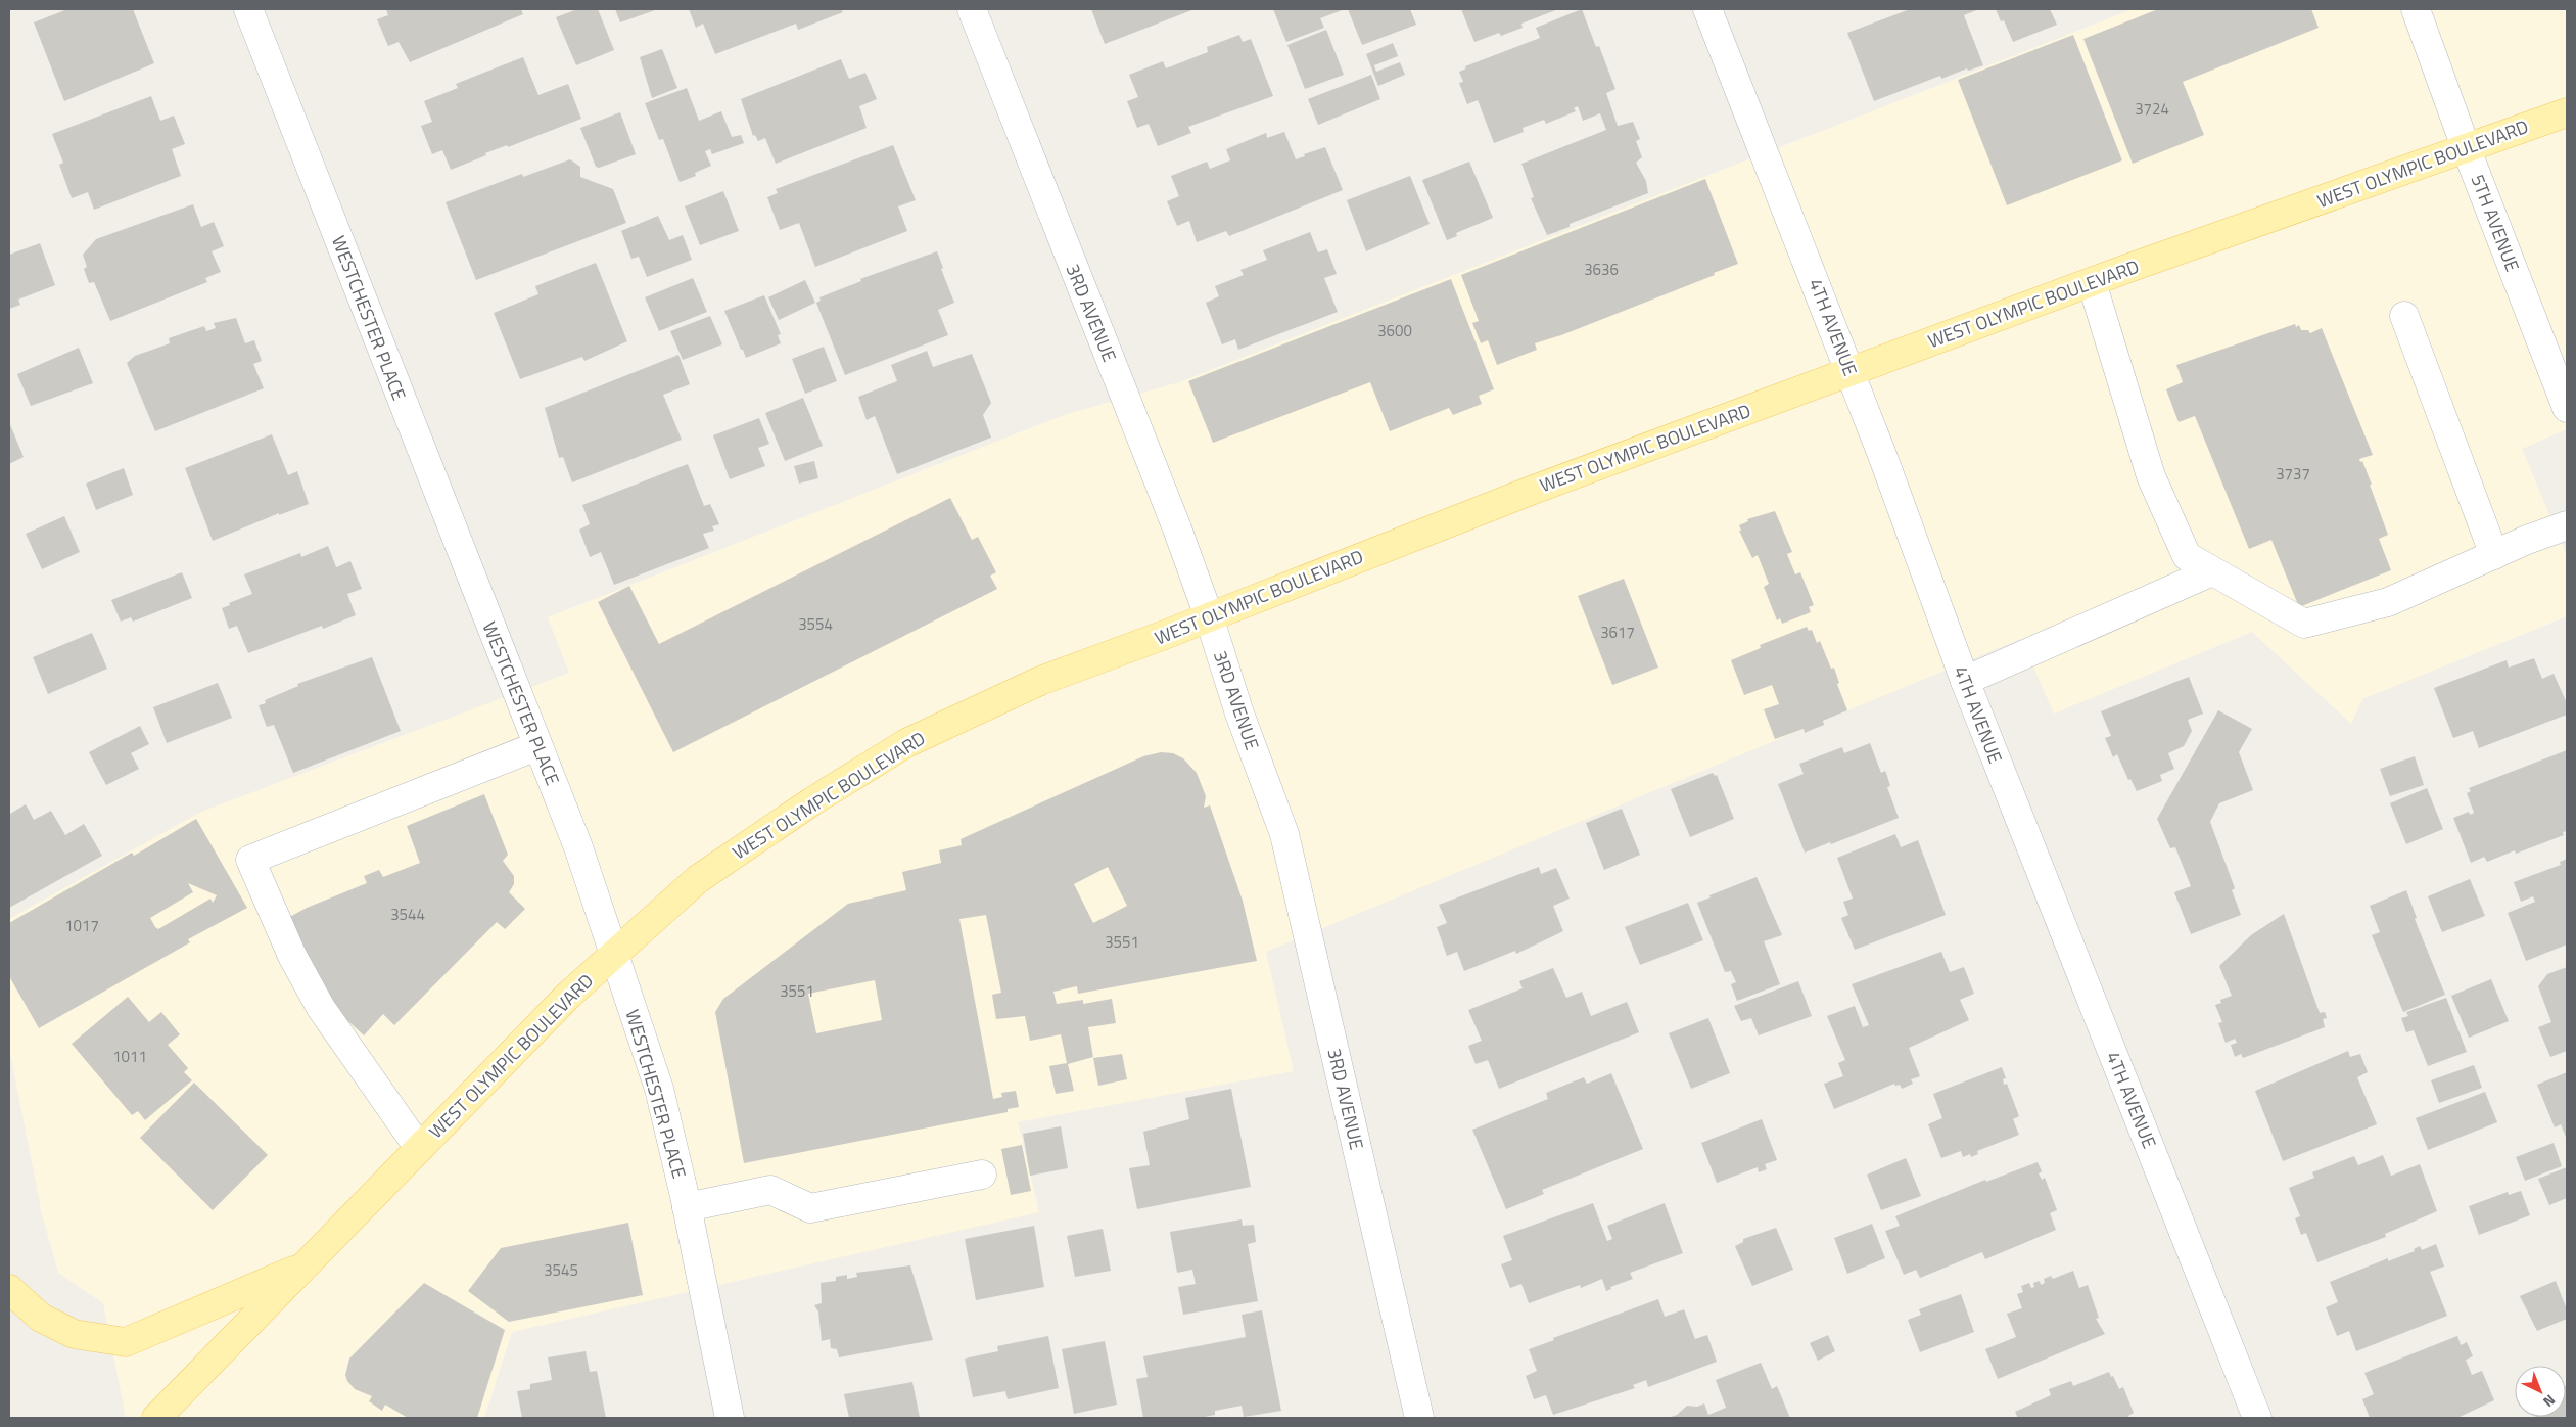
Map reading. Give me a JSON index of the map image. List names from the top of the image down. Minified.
{"streets":{"main road":["WEST OLYMPIC BOULEVARD"],"street":["5TH AVENUE","3RD AVENUE","WESTCHESTER PLACE","4TH AVENUE"]},"crossings":[["WEST OLYMPIC BOULEVARD","5TH AVENUE"],["WEST OLYMPIC BOULEVARD","3RD AVENUE"],["WEST OLYMPIC BOULEVARD","WESTCHESTER PLACE"],["WEST OLYMPIC BOULEVARD","4TH AVENUE"]],"house_numbers":["3724","3636","3600","3737","3554","3617","3544","1017","3551","3551","1011","3545"],"north":"bottom right"}
